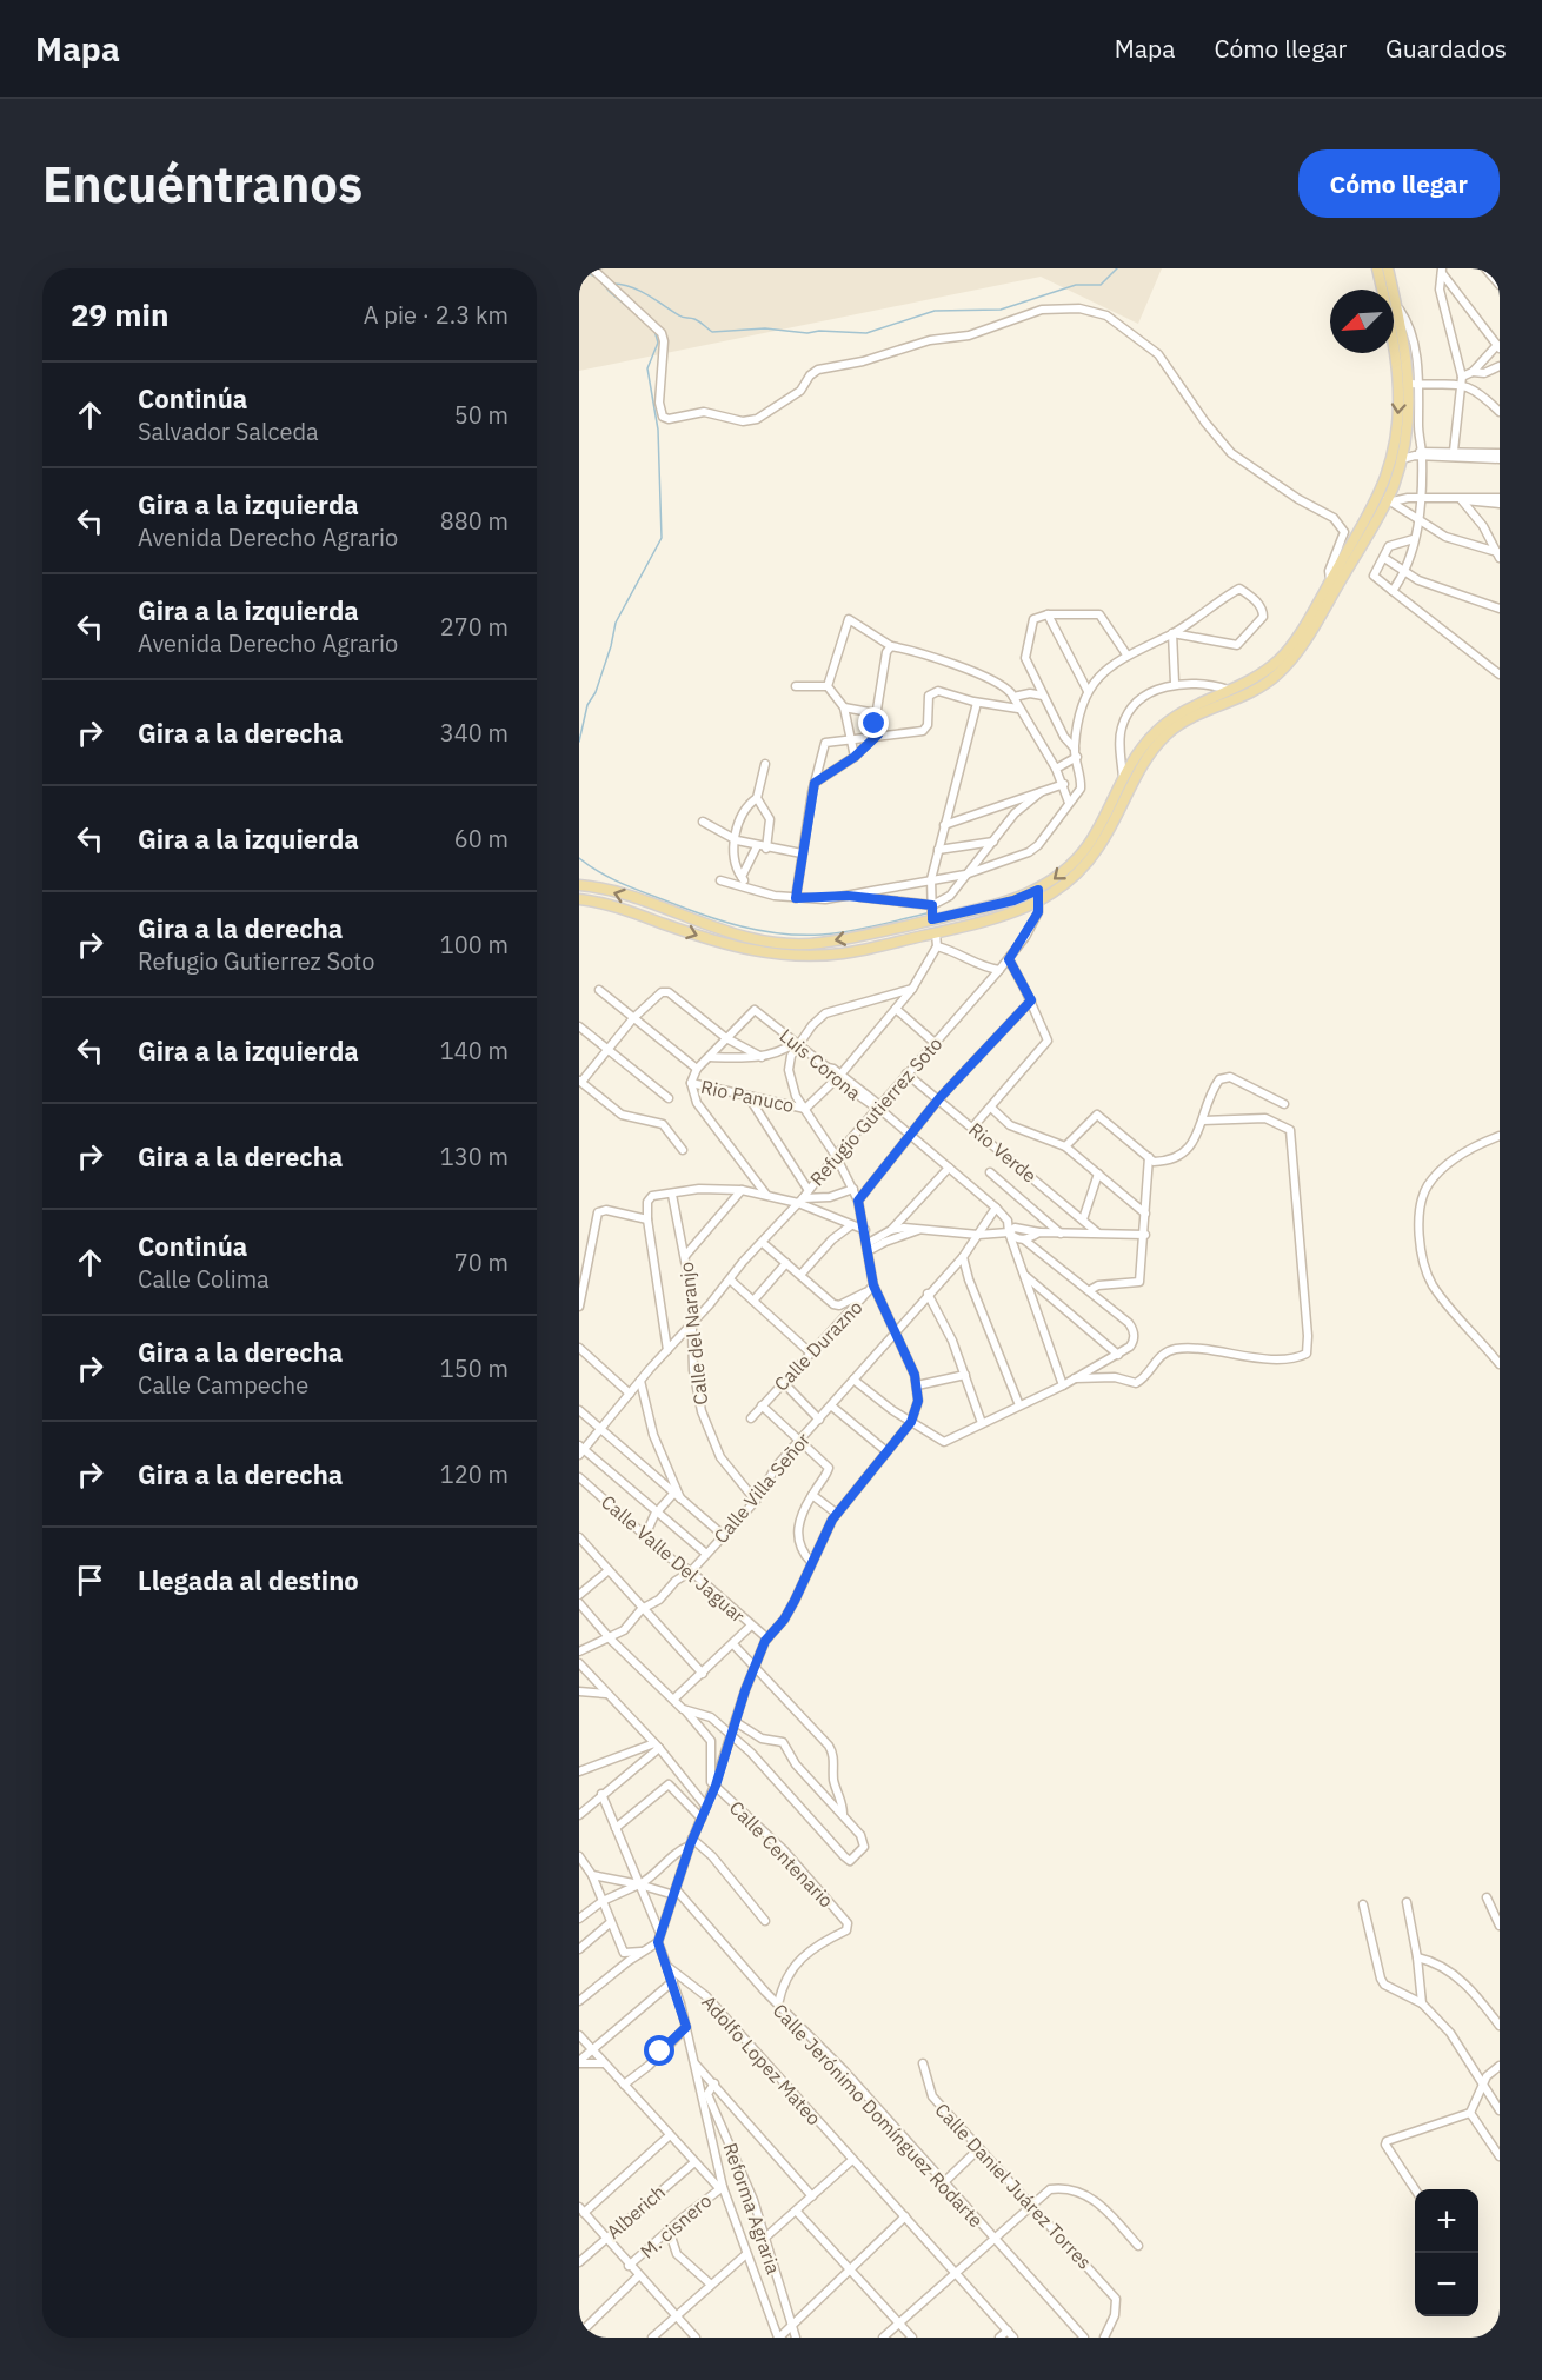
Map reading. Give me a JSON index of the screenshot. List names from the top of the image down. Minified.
{"streets":{"street":["Luis Corona","Rio Panuco","Refugio Gutierrez Soto","Rio Verde","Calle del Naranjo","Calle Durazno","Calle Villa Señor","Calle Valle Del Jaguar","Calle Centenario","Adolfo Lopez Mateo","Calle Jerónimo Domínguez Rodarte","Calle Daniel Juárez Torres","Reforma Agraria","Alberich","M. cisnero"]},"crossings":[["Luis Corona","Refugio Gutierrez Soto"],["Luis Corona","Calle Villa Señor"],["Refugio Gutierrez Soto","Rio Verde"],["Refugio Gutierrez Soto","Calle del Naranjo"],["Calle del Naranjo","Calle Villa Señor"],["Calle Villa Señor","Calle Valle Del Jaguar"],["Calle Centenario","Calle Jerónimo Domínguez Rodarte"]],"north":"bottom left","page":{"header":"Mapa","nav":["Mapa","Cómo llegar","Guardados"],"buttons":"Cómo llegar","title":"Encuéntranos","heading":["29 min","A pie · 2.3 km"],"list":[["Continúa","Salvador Salceda","50 m"],["Gira a la izquierda","Avenida Derecho Agrario","880 m"],["Gira a la izquierda","Avenida Derecho Agrario","270 m"],["Gira a la derecha","340 m"],["Gira a la izquierda","60 m"],["Gira a la derecha","Refugio Gutierrez Soto","100 m"],["Gira a la izquierda","140 m"],["Gira a la derecha","130 m"],["Continúa","Calle Colima","70 m"],["Gira a la derecha","Calle Campeche","150 m"],["Gira a la derecha","120 m"],"Llegada al destino"],"map_buttons":["+","−"]}}
